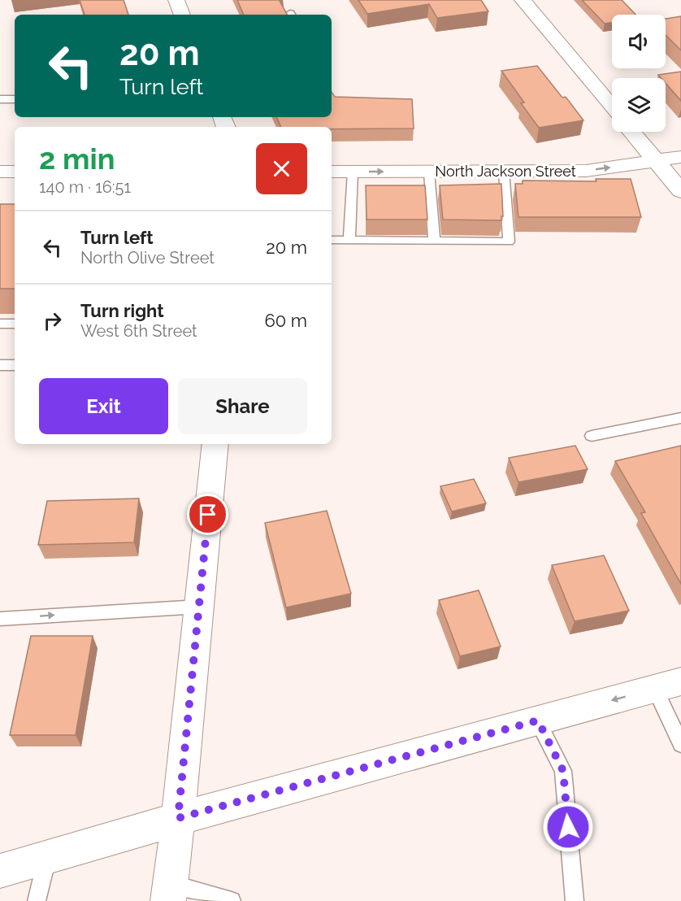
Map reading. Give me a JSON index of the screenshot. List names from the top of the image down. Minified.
{"streets":{"street":["North Jackson Street"]},"one_way":["North Jackson Street"],"page":{"turn":["20 m","Turn left"],"heading":["2 min","140 m · 16:51"],"list":[{"name":"Turn left","note":"North Olive Street","value":"20 m"},{"name":"Turn right","note":"West 6th Street","value":"60 m"}],"buttons":["Exit","Share"]}}
